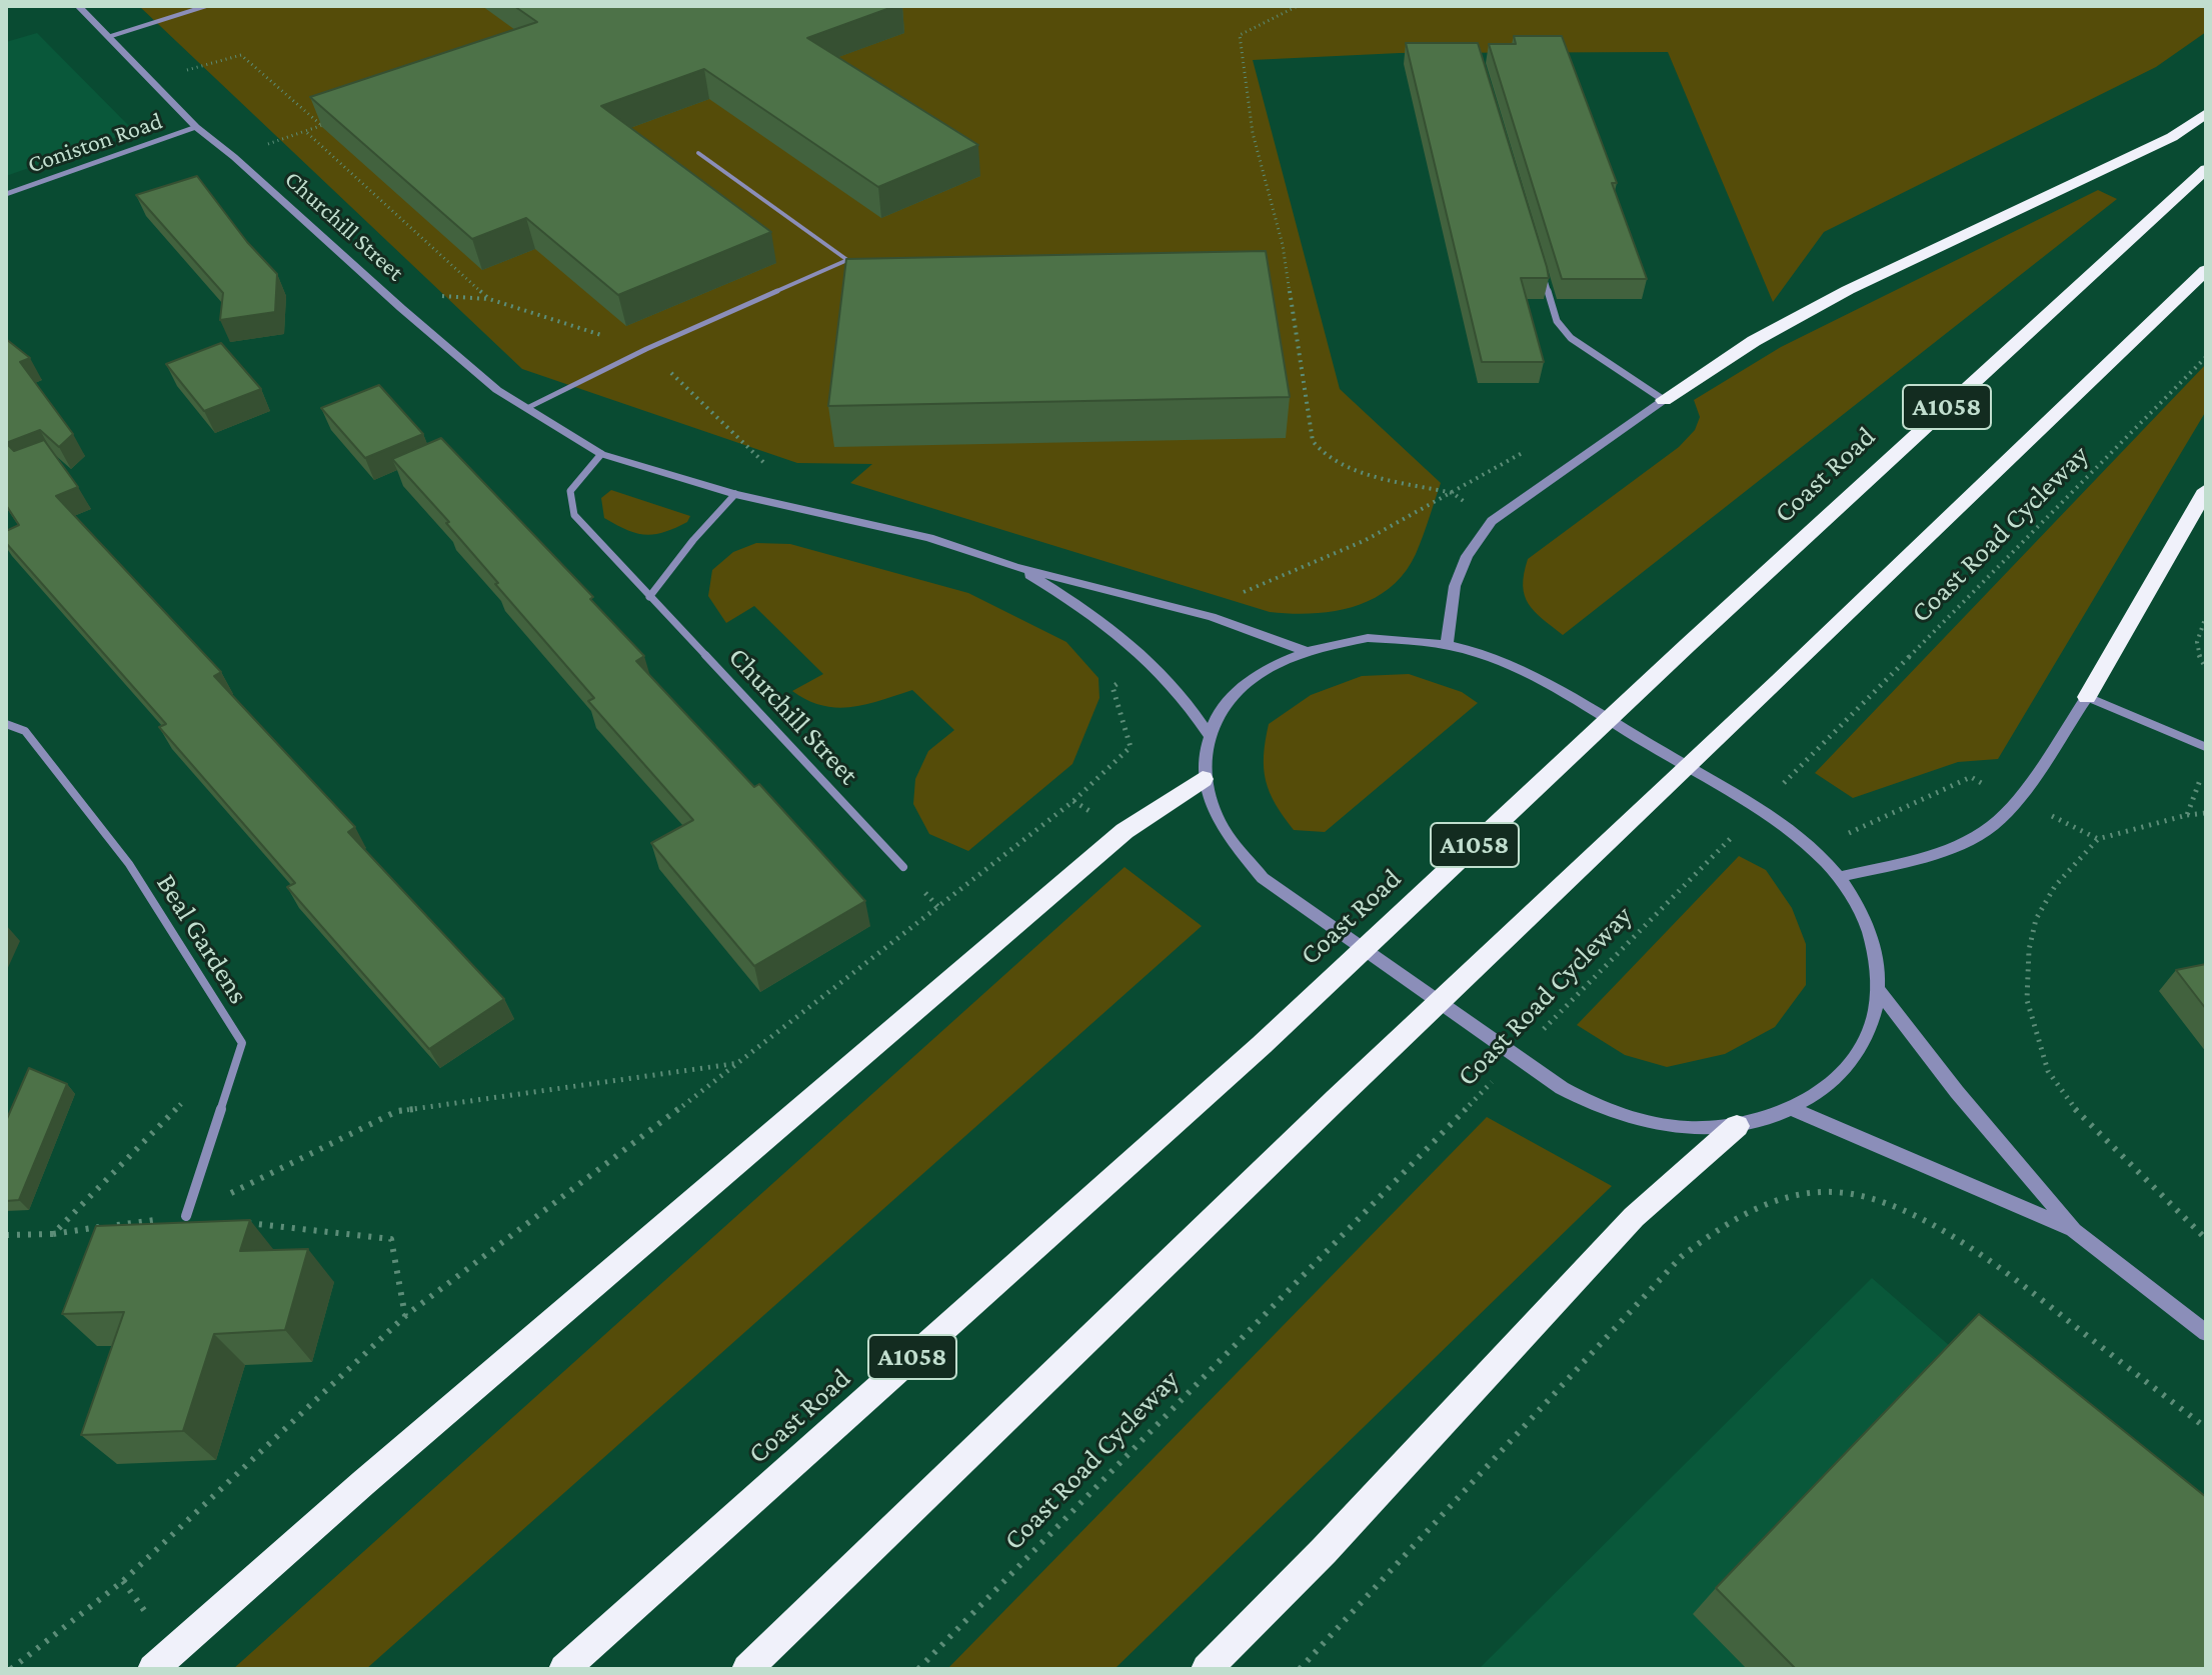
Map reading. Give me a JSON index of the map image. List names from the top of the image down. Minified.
{"streets":{"highway":["A1058","Coast Road"],"street":["Coniston Road","Churchill Street","Beal Gardens"],"path":["Coast Road Cycleway"]},"crossings":[["Coniston Road","Churchill Street"]]}
